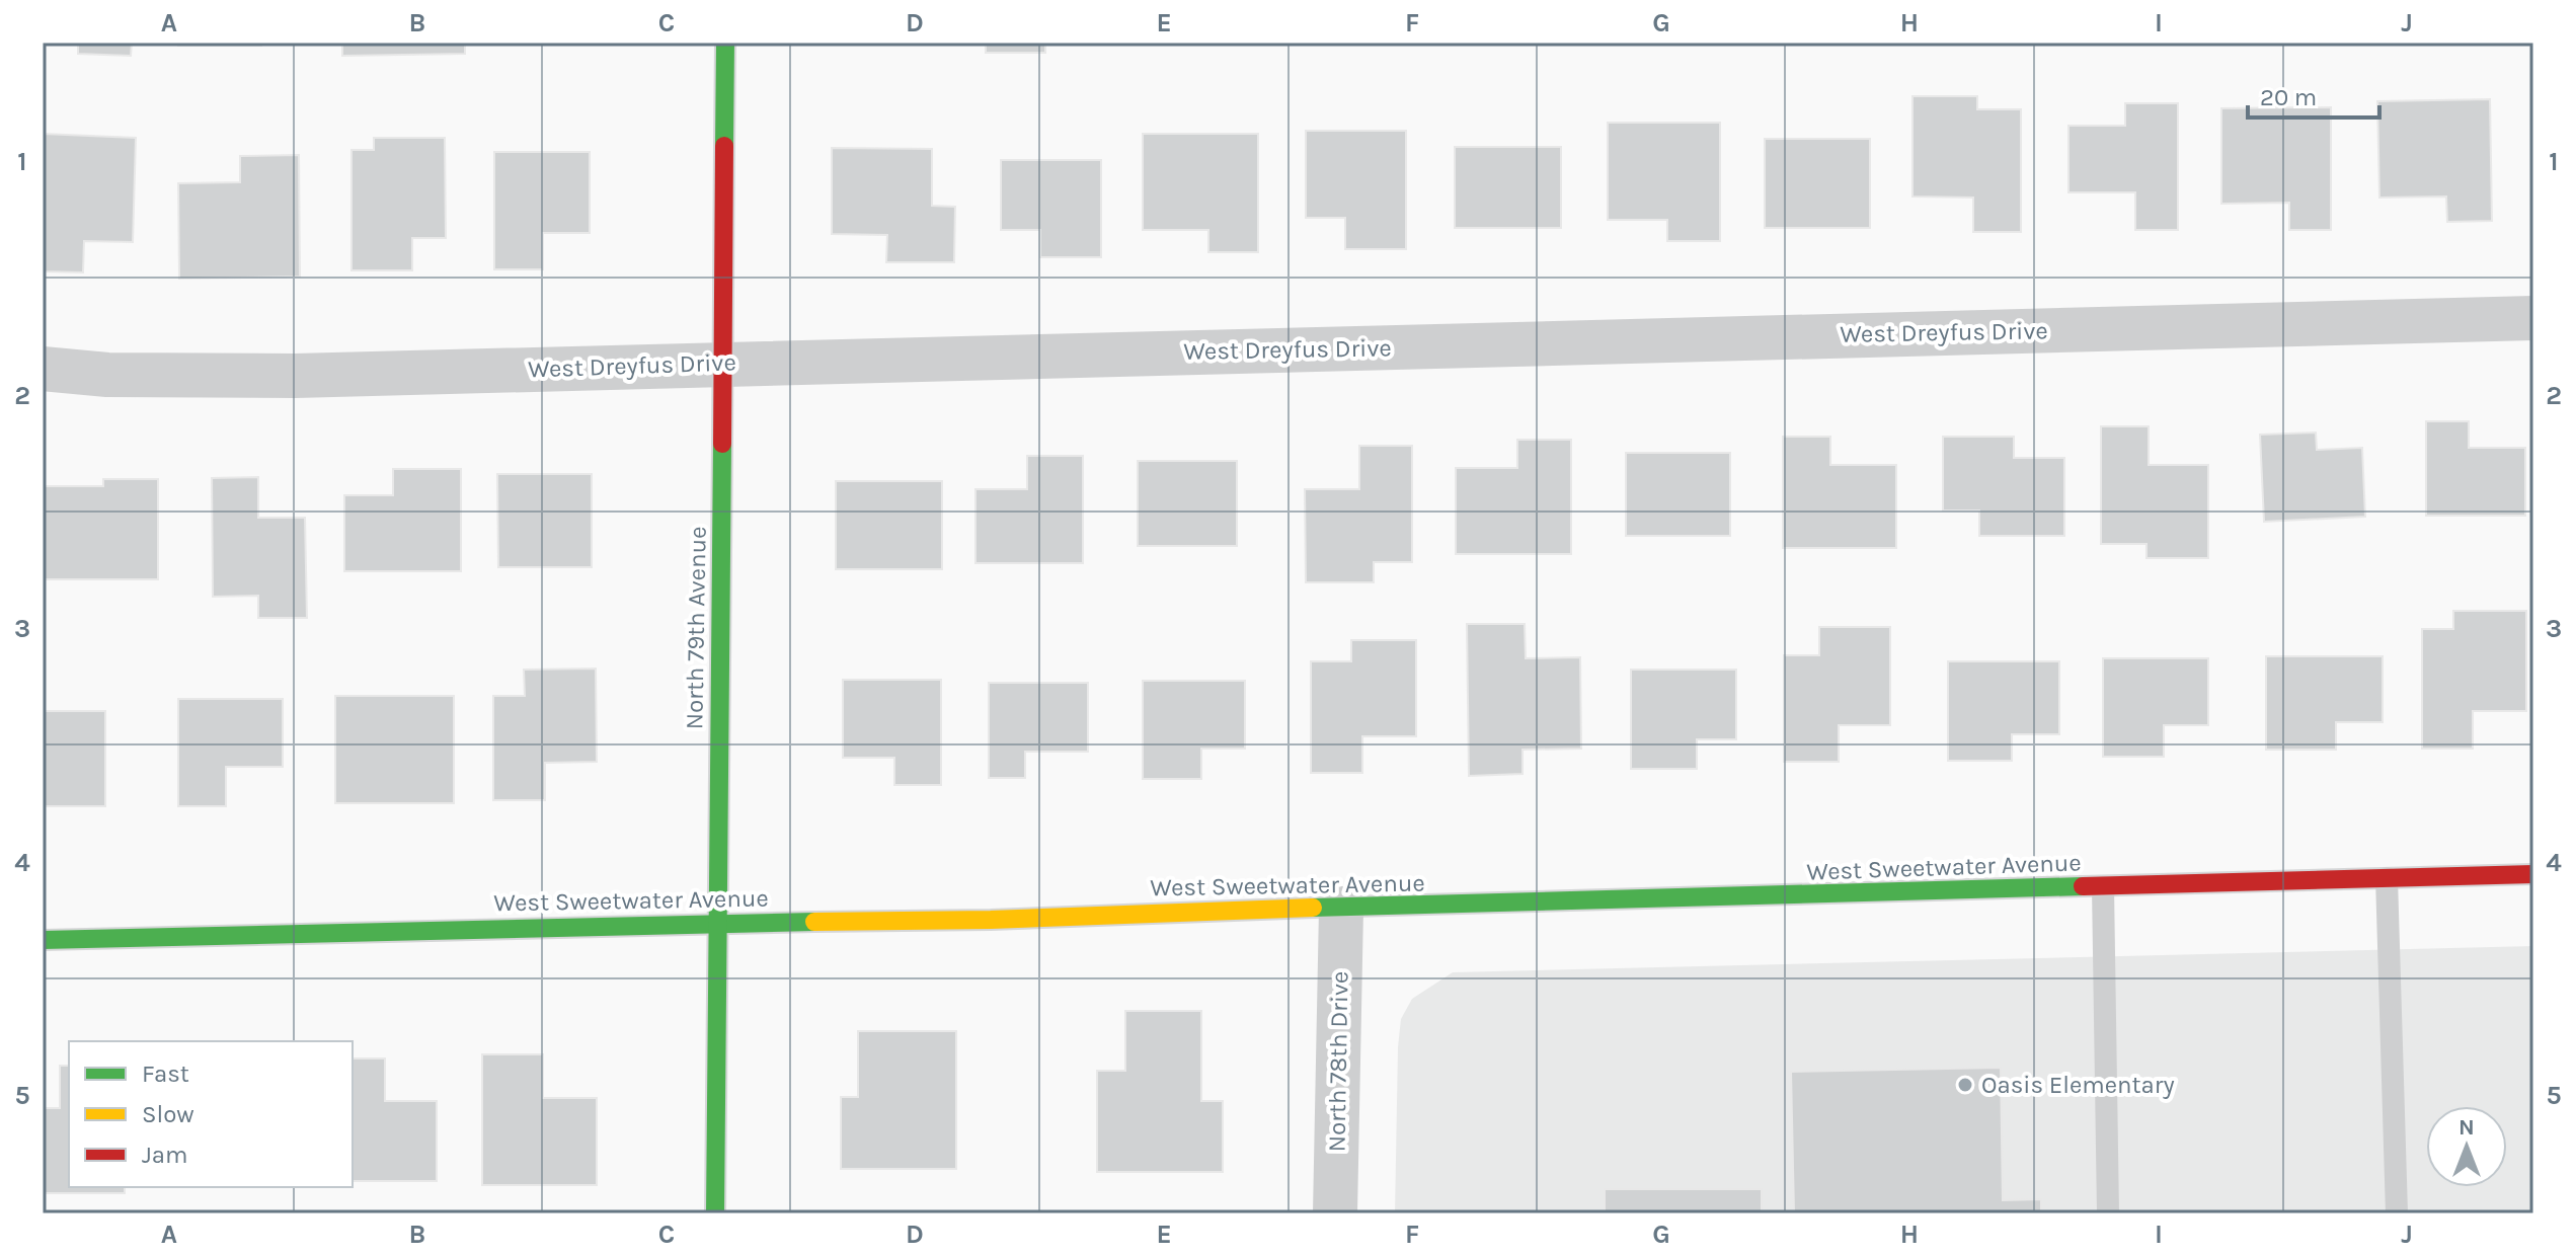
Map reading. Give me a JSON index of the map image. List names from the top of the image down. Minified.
{"streets":{"street":["West Dreyfus Drive","North 79th Avenue","West Sweetwater Avenue","North 78th Drive"]},"crossings":[["West Dreyfus Drive","North 79th Avenue"],["North 79th Avenue","West Sweetwater Avenue"],["West Sweetwater Avenue","North 78th Drive"]],"places":["Oasis Elementary"],"legend":["Fast","Slow","Jam"],"scale_bar":"20 m","north":"top","grid":{"columns":["A","B","C","D","E","F","G","H","I","J"],"rows":["1","2","3","4","5"]}}
